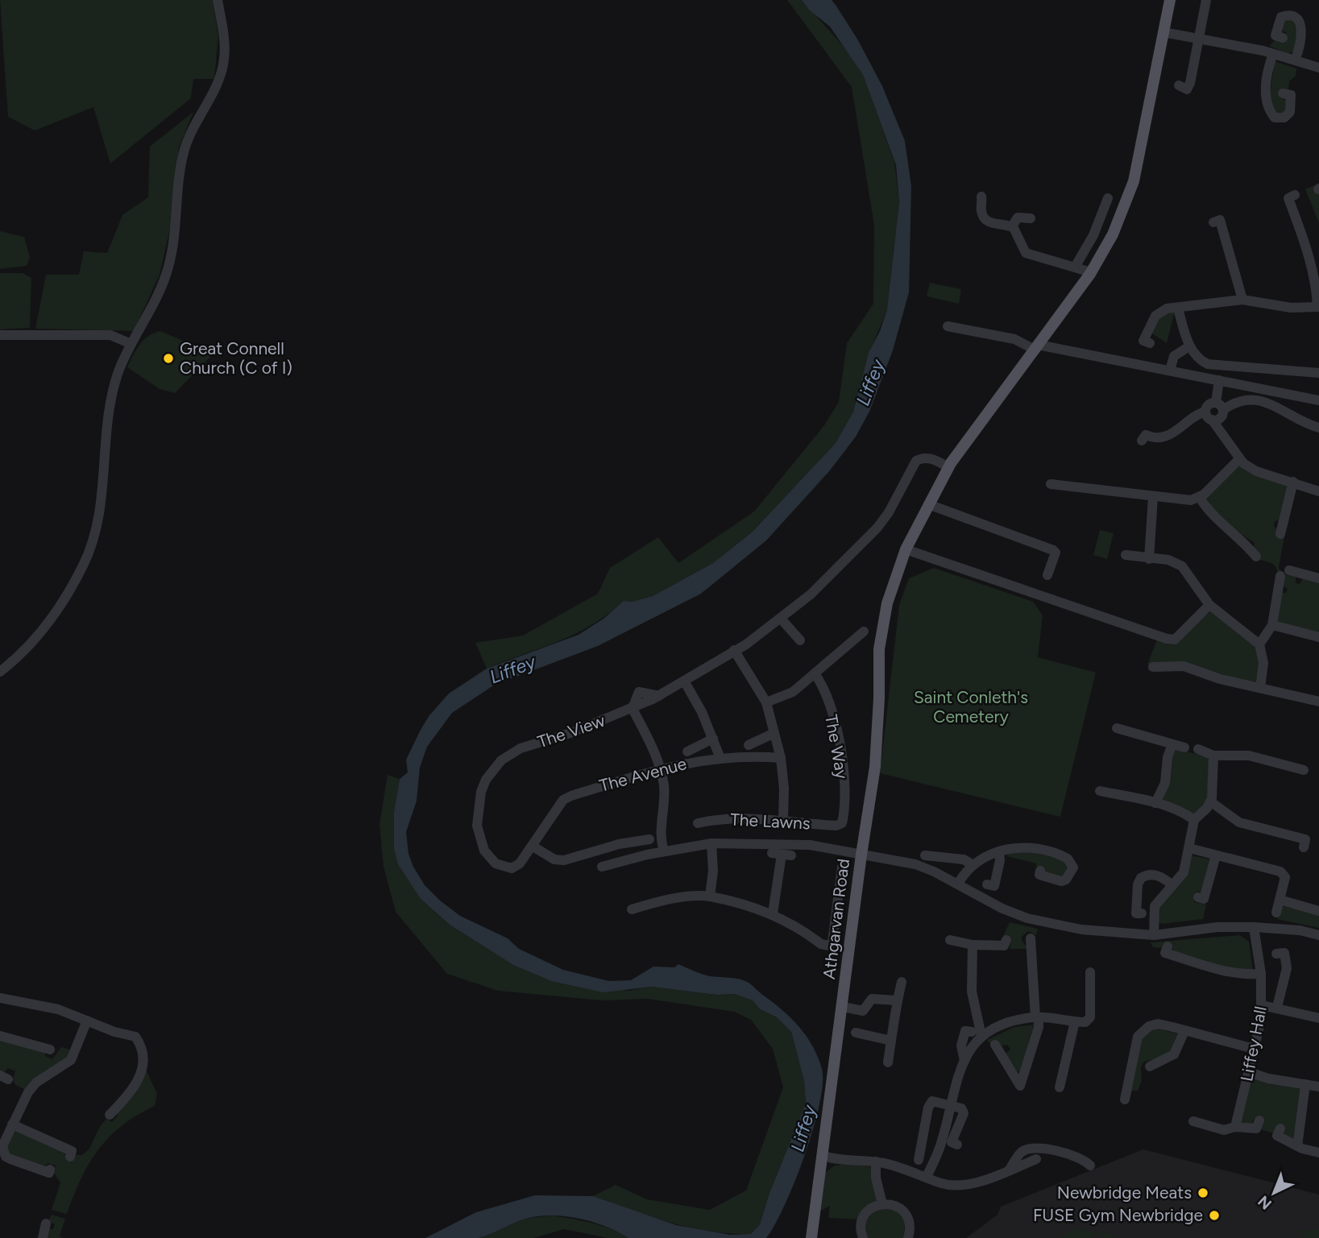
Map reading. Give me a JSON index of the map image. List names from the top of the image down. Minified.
{"streets":{"main road":["Athgarvan Road"],"street":["The View","The Way","The Avenue","The Lawns","Liffey Hall"]},"crossings":[["The View","The Avenue"],["The View","Athgarvan Road"],["The Way","The Lawns"]],"water":["Liffey"],"parks":["Saint Conleth's Cemetery"],"places":["Great Connell Church (C of I)","Newbridge Meats","FUSE Gym Newbridge"],"north":"bottom left"}
